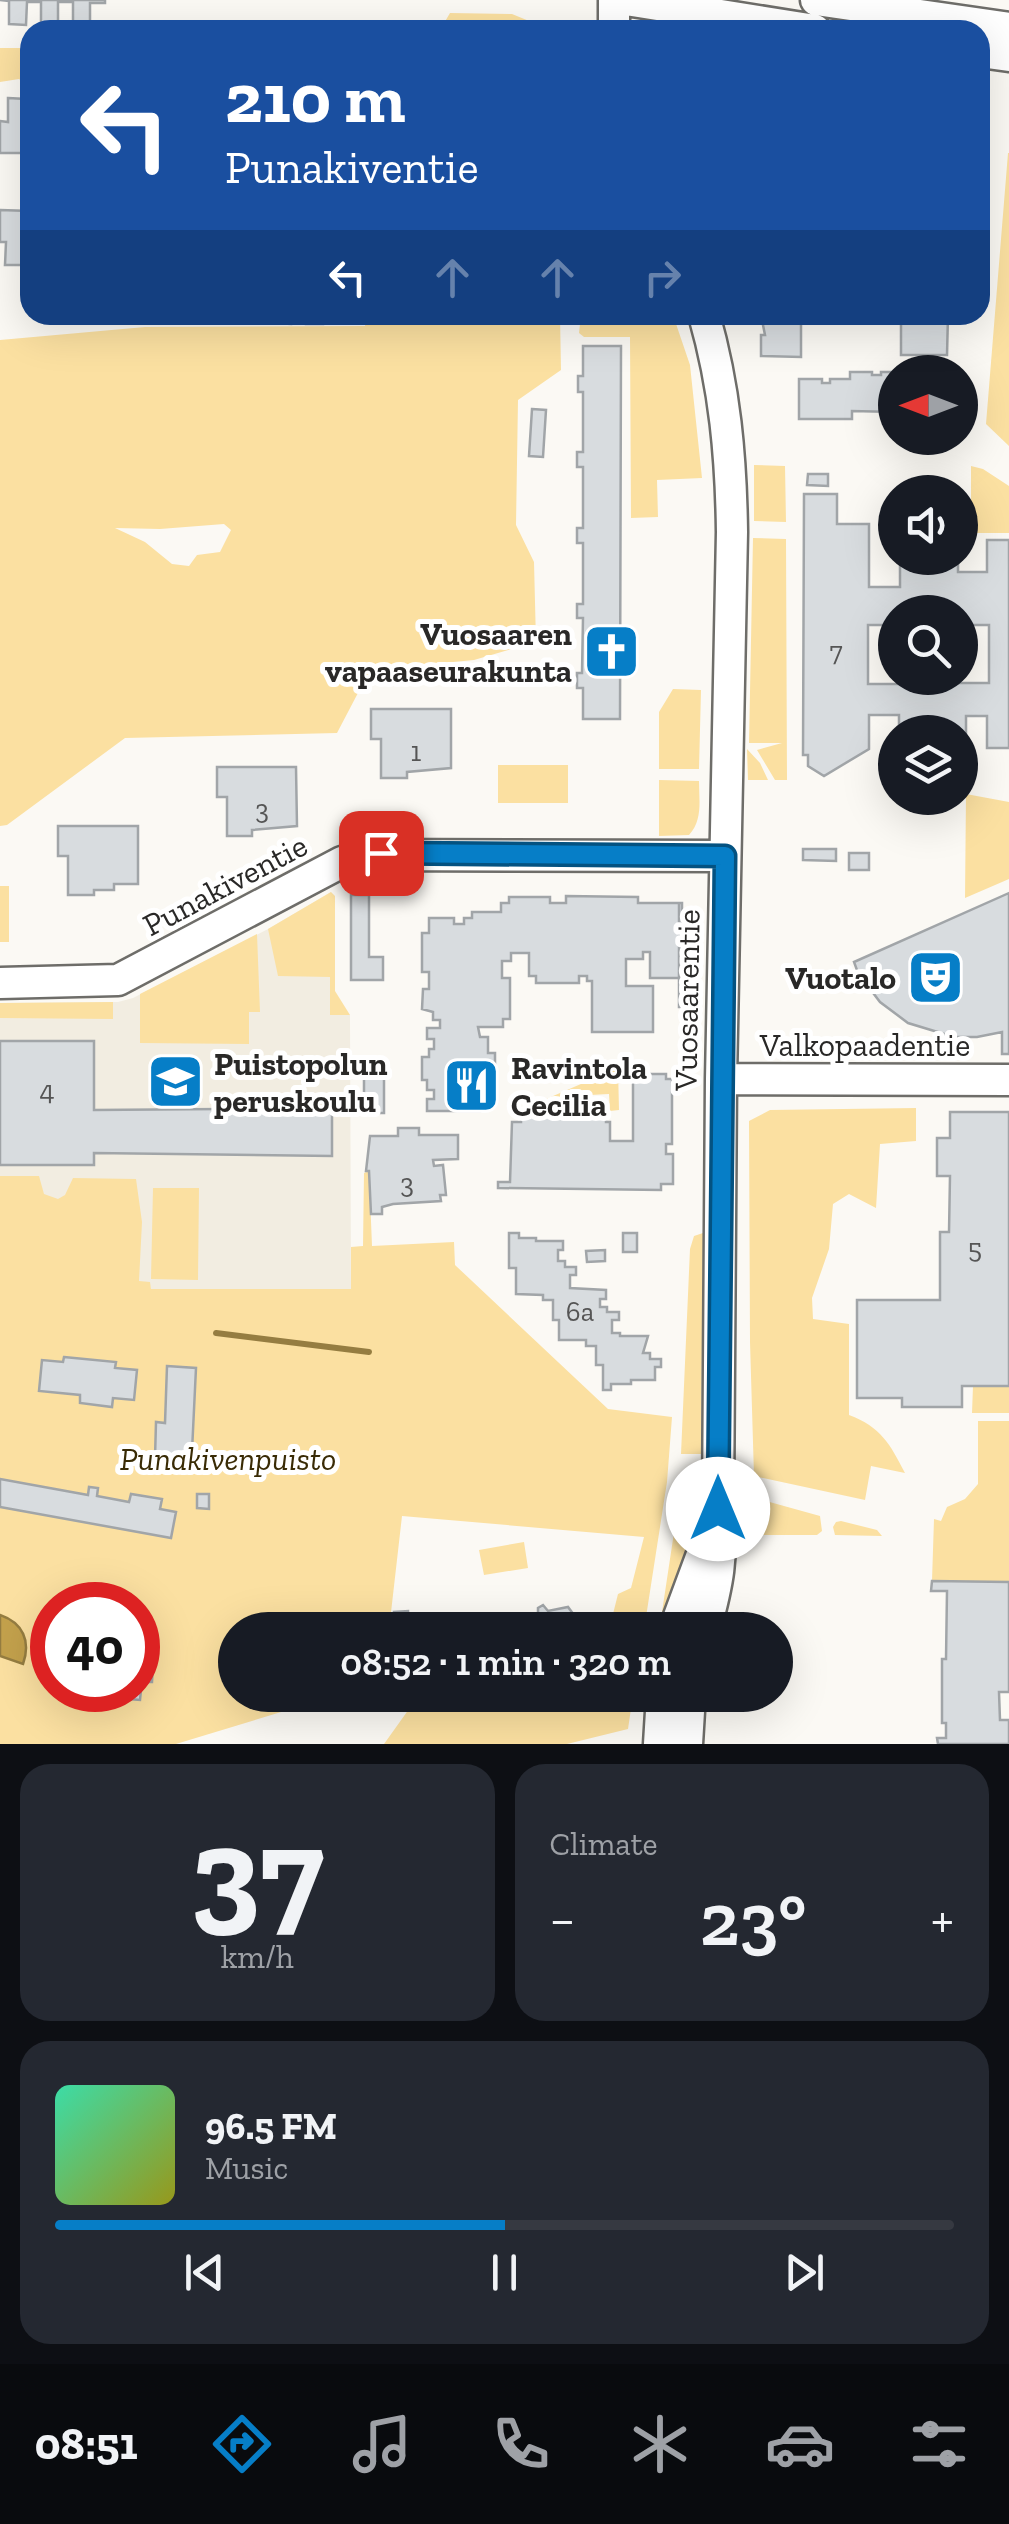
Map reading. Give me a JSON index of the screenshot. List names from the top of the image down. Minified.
{"streets":{"street":["Punakiventie","Vuosaarentie","Valkopaadentie"]},"crossings":[["Punakiventie","Vuosaarentie"],["Vuosaarentie","Valkopaadentie"]],"parks":["Punakivenpuisto"],"places":{"church":["Vuosaaren vapaaseurakunta"],"theatre":["Vuotalo"],"school or university":["Puistopolun peruskoulu"],"restaurant":["Ravintola Cecilia"]},"house_numbers":["7","1","3","4","3","5","6a"],"north":"left","page":{"turn":["210 m","Punakiventie"],"limit":"40","trip":"08:52 · 1 min · 320 m","tile":[["37","km/h"],"Climate"],"heat":["−","23°","+"],"song":["96.5 FM","Music"],"tabs":"08:51"}}
